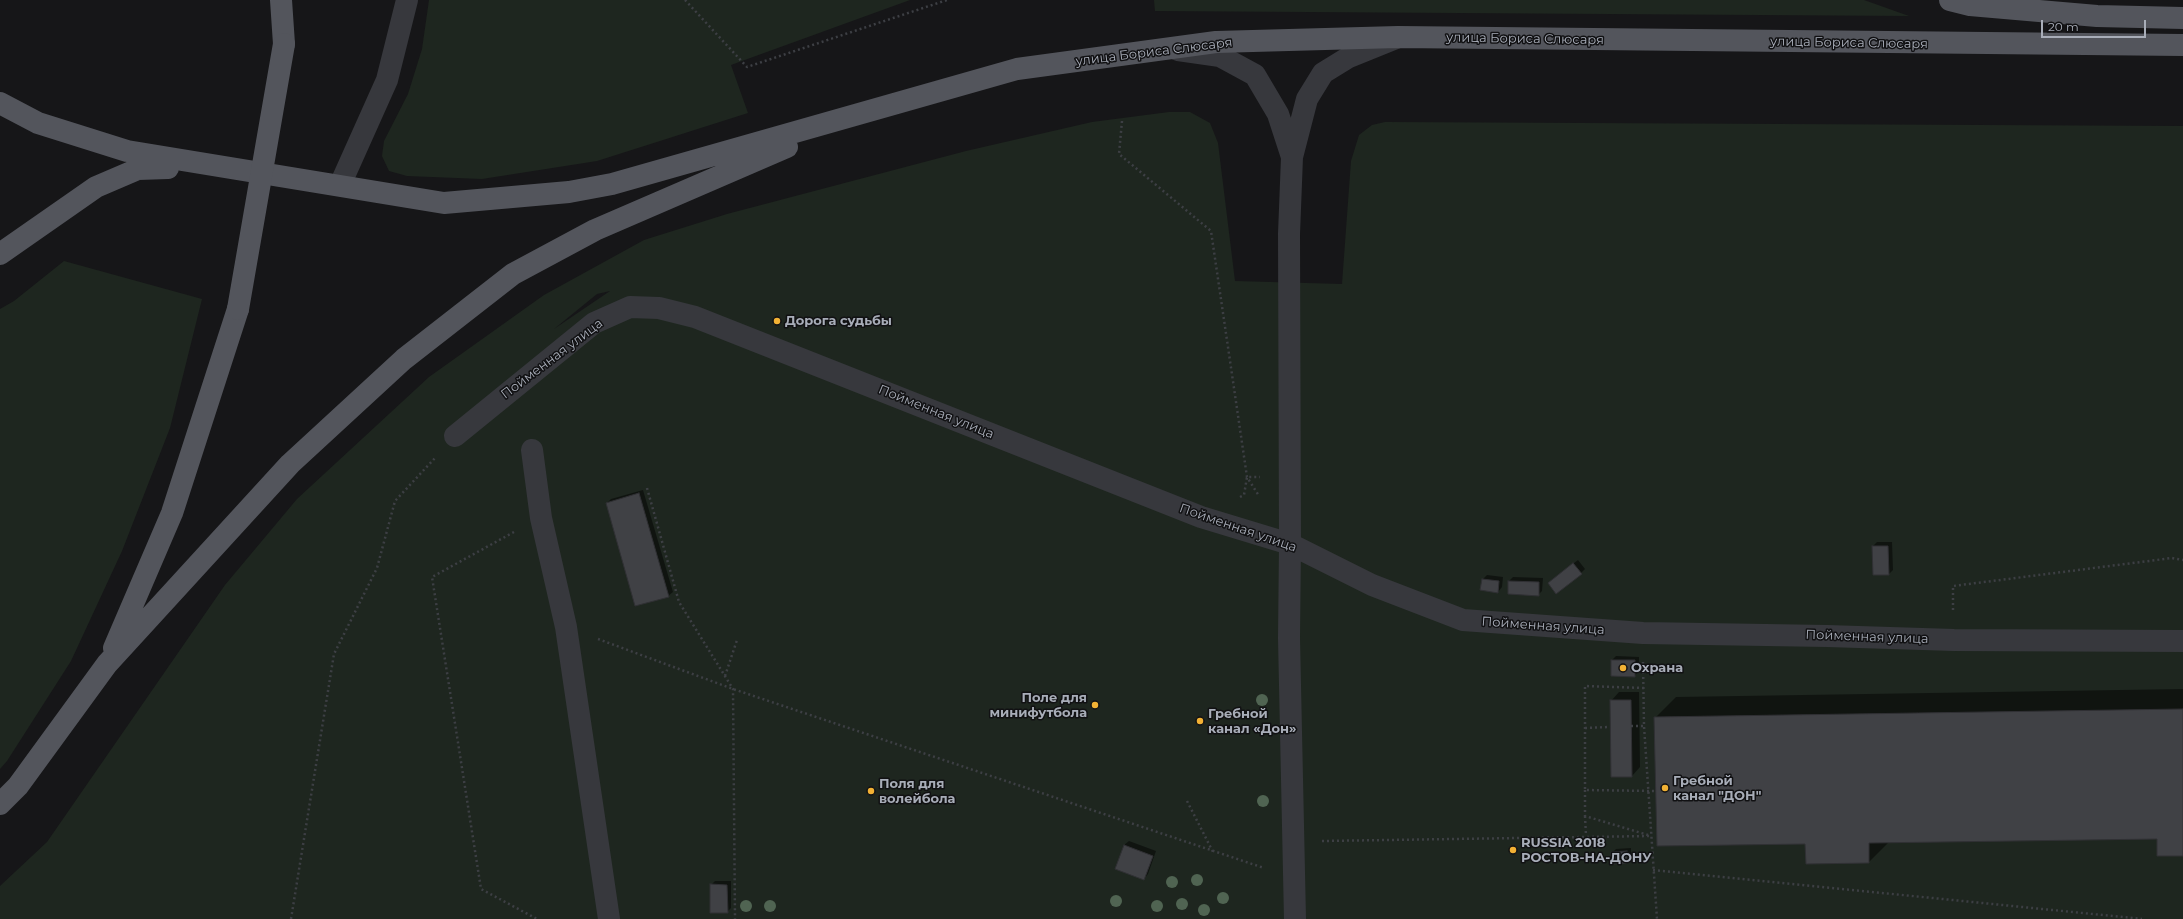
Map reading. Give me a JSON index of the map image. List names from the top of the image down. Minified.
{"streets":{"main road":["улица Бориса Слюсаря"],"street":["Пойменная улица"]},"places":["Дорога судьбы","Охрана","Поле для минифутбола","Гребной канал «Дон»","Гребной канал \"ДОН\"","Поля для волейбола","RUSSIA 2018 РОСТОВ-НА-ДОНУ"],"scale_bar":"20 m"}
